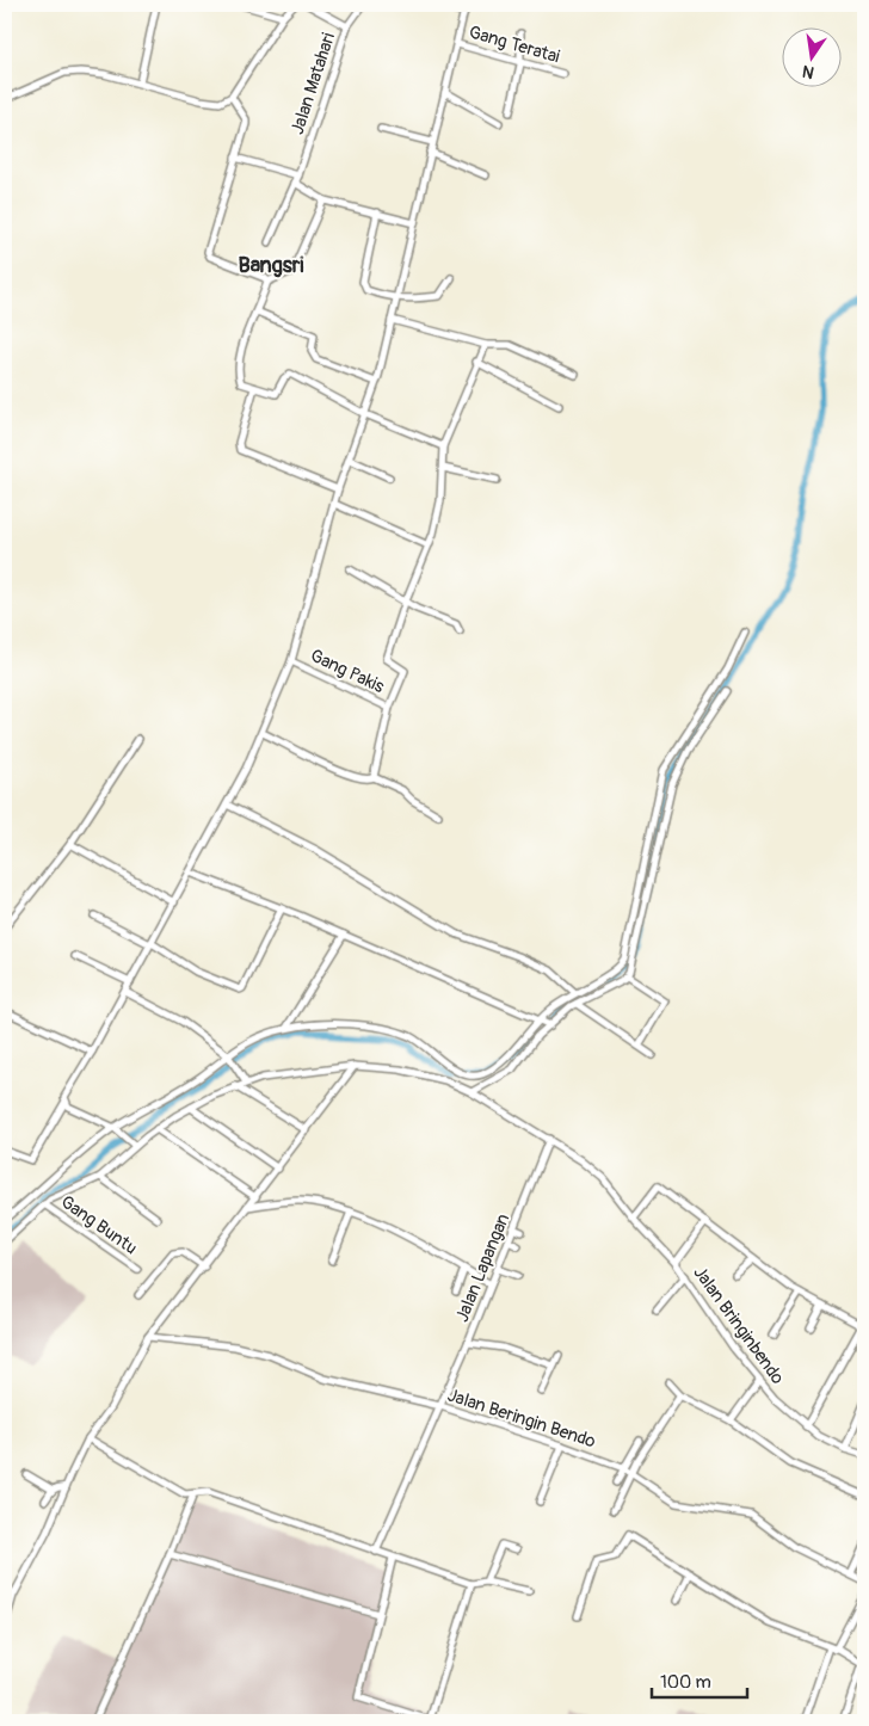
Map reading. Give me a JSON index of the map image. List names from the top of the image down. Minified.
{"streets":{"street":["Gang Teratai","Jalan Matahari","Gang Pakis","Gang Buntu","Jalan Lapangan","Jalan Bringinbendo","Jalan Beringin Bendo"]},"crossings":[["Gang Buntu","Jalan Bringinbendo"],["Jalan Lapangan","Jalan Bringinbendo"],["Jalan Lapangan","Jalan Beringin Bendo"]],"districts":["Bangsri"],"scale_bar":"100 m","north":"bottom"}
